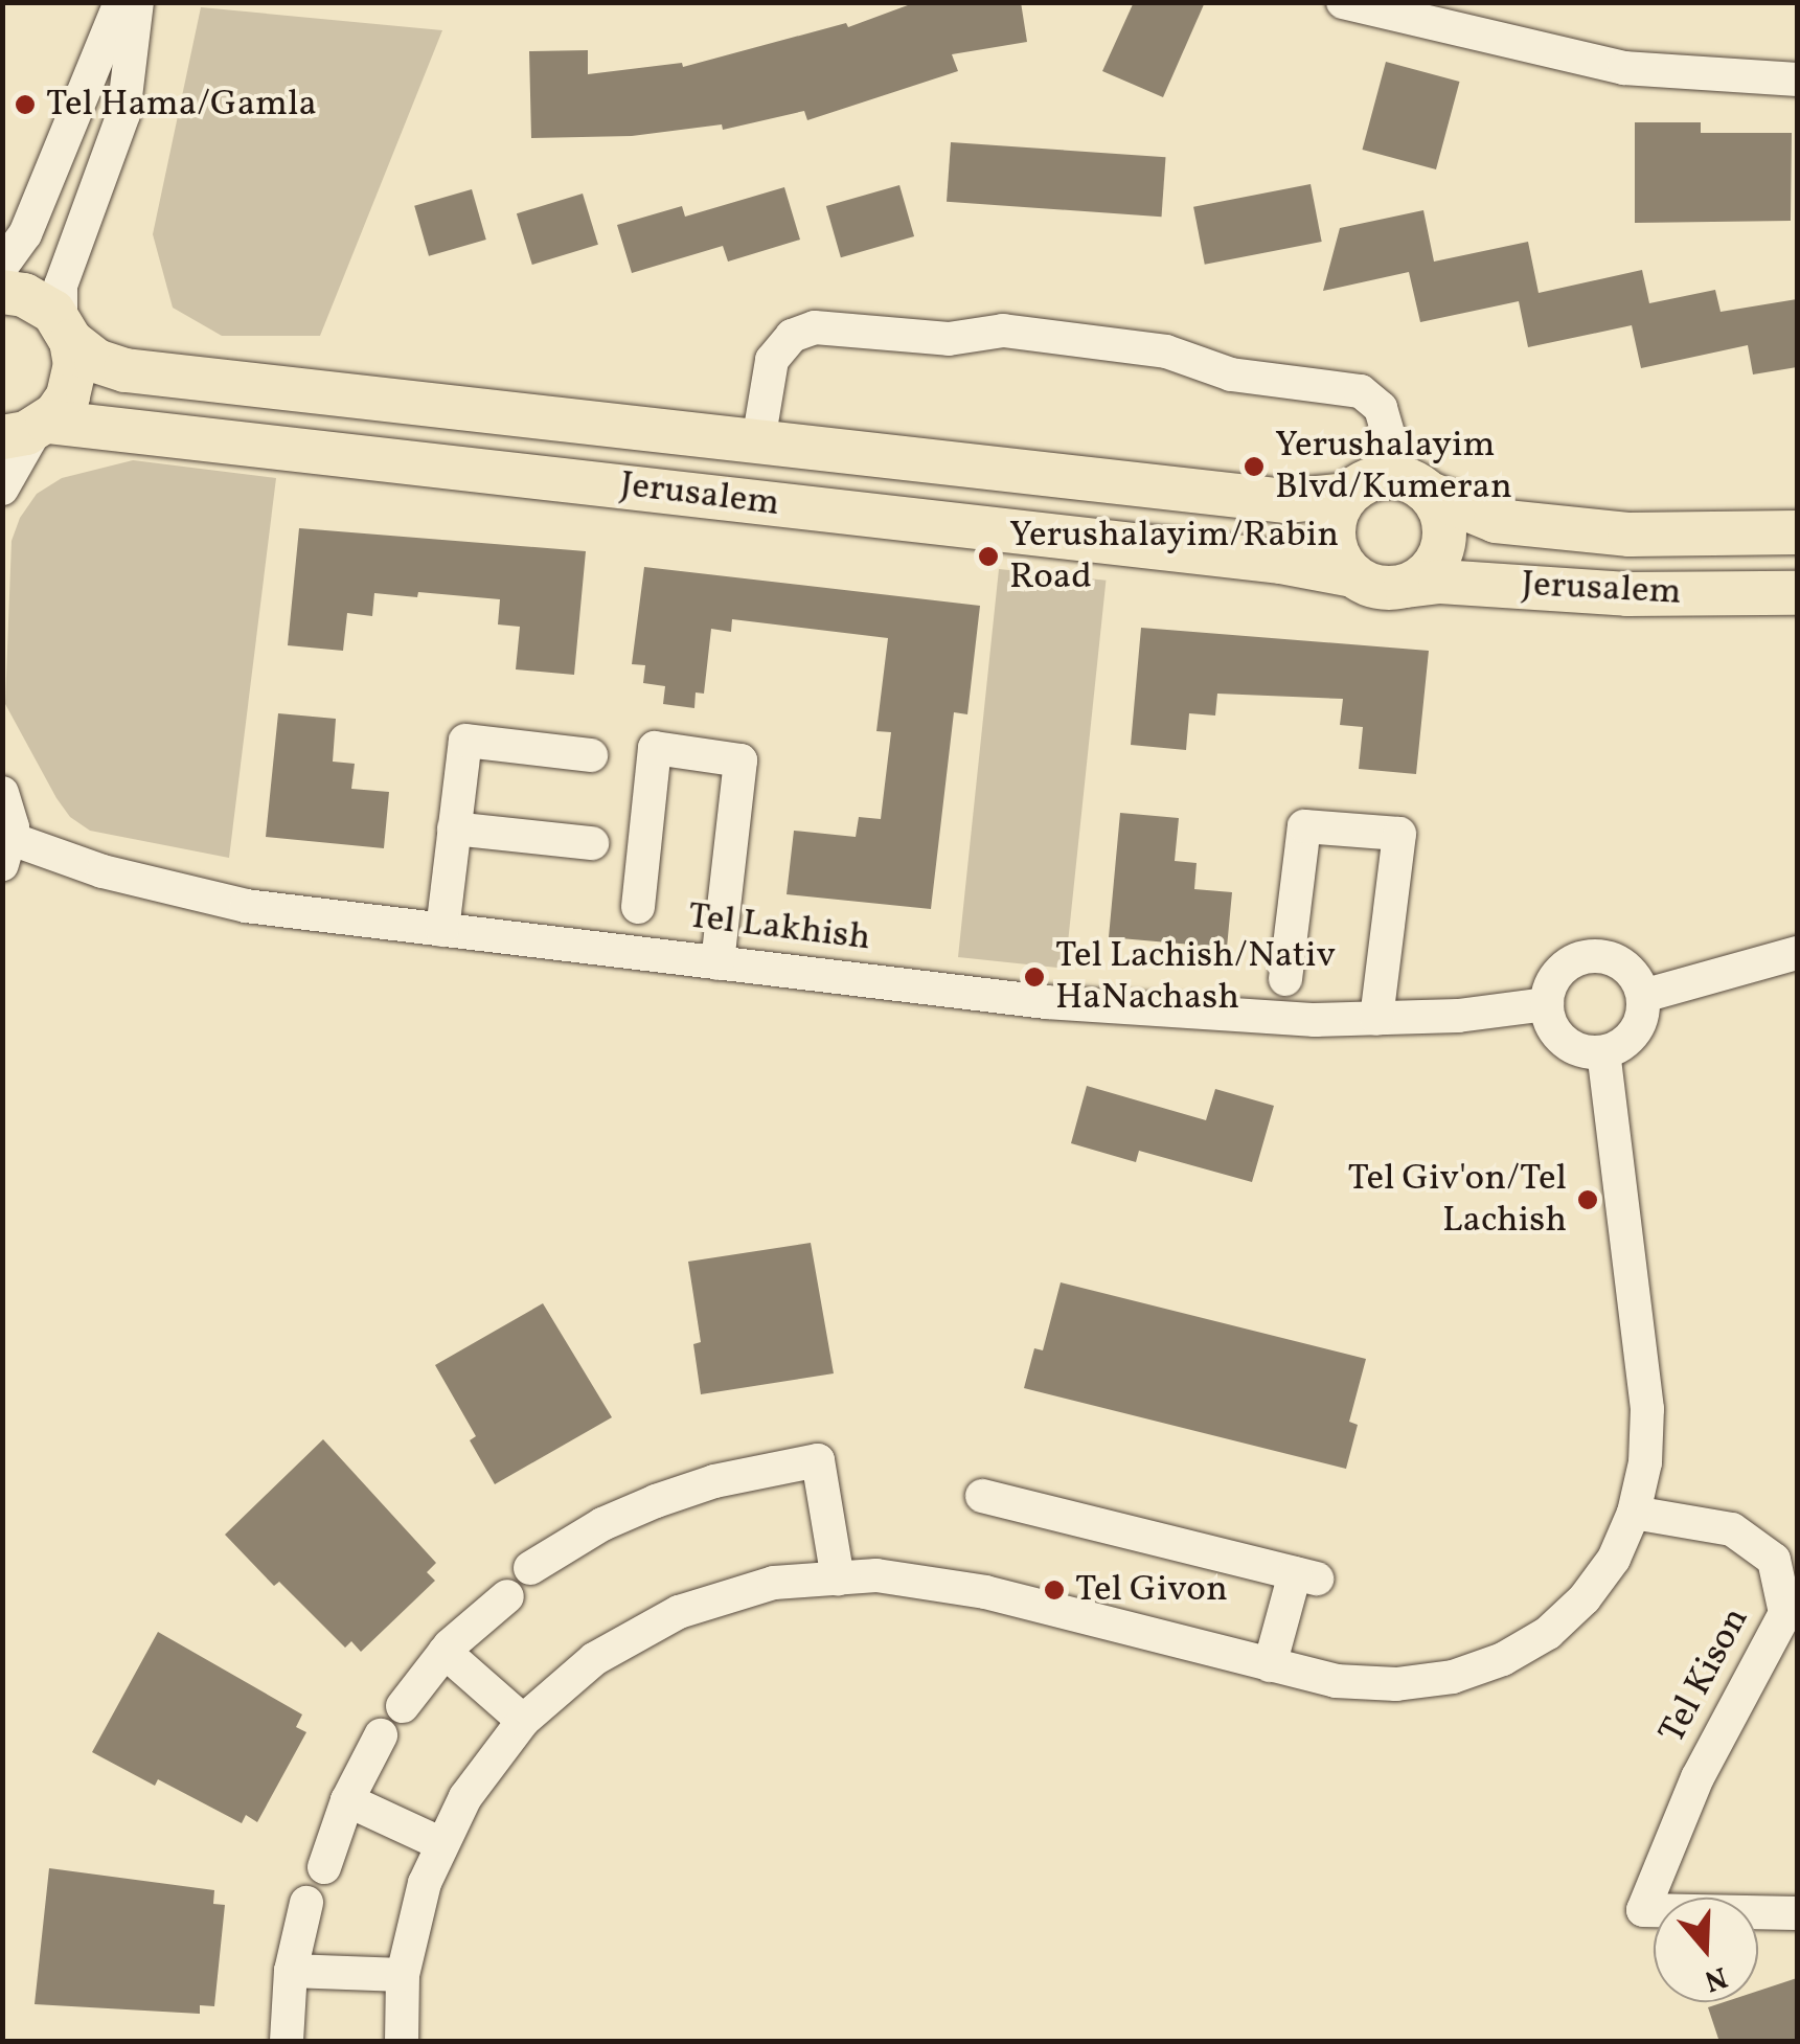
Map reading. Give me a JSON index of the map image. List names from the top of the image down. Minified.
{"streets":{"main road":["Jerusalem"],"street":["Tel Lakhish","Tel Kison"]},"places":["Tel Hama/Gamla","Yerushalayim Blvd/Kumeran","Yerushalayim/Rabin Road","Tel Lachish/Nativ HaNachash","Tel Giv'on/Tel Lachish","Tel Givon"],"north":"bottom"}
